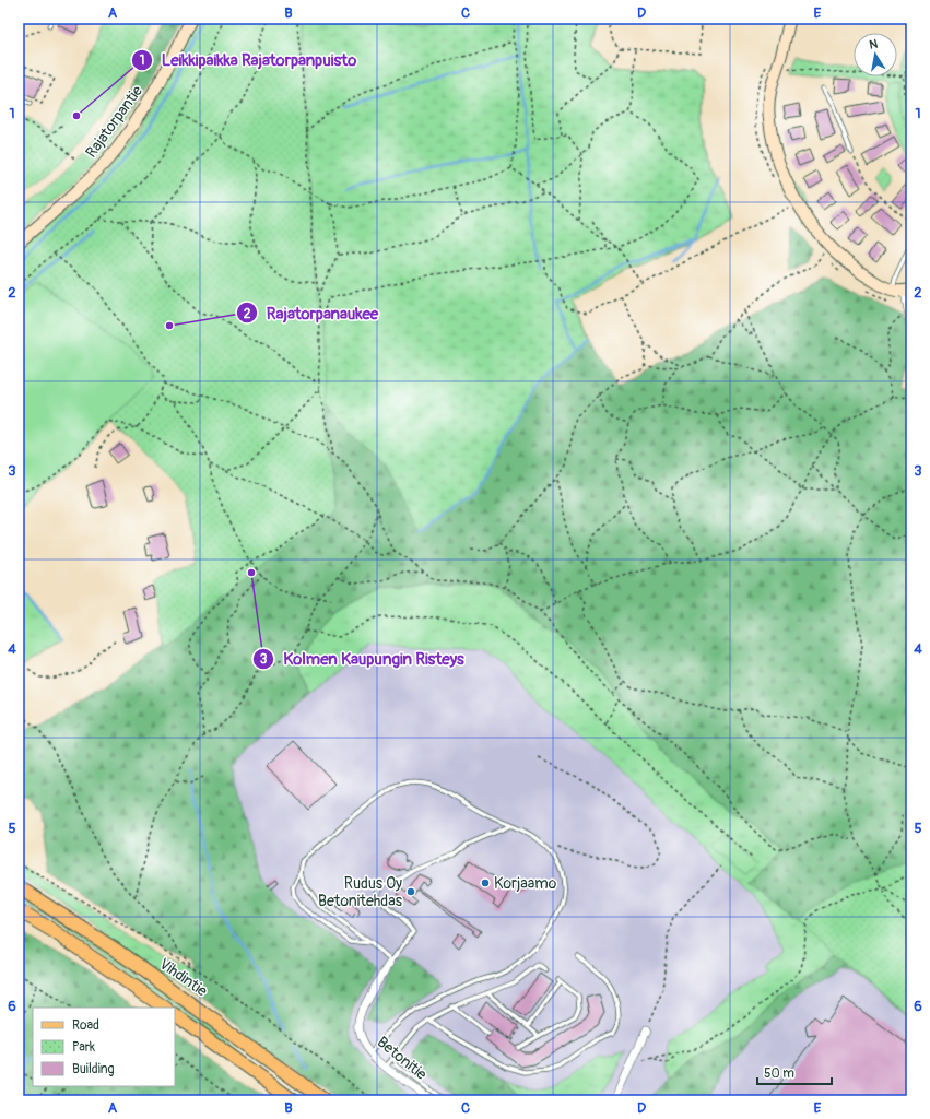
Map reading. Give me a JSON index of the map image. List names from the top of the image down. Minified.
{"streets":{"main road":["Vihdintie"],"street":["Rajatorpantie","Betonitie"]},"places":["Leikkipaikka Rajatorpanpuisto","Rajatorpanaukee","Kolmen Kaupungin Risteys","Korjaamo","Rudus Oy Betonitehdas"],"legend":["Road","Park","Building"],"scale_bar":"50 m","north":"top","grid":{"columns":["A","B","C","D","E"],"rows":["1","2","3","4","5","6"]}}
